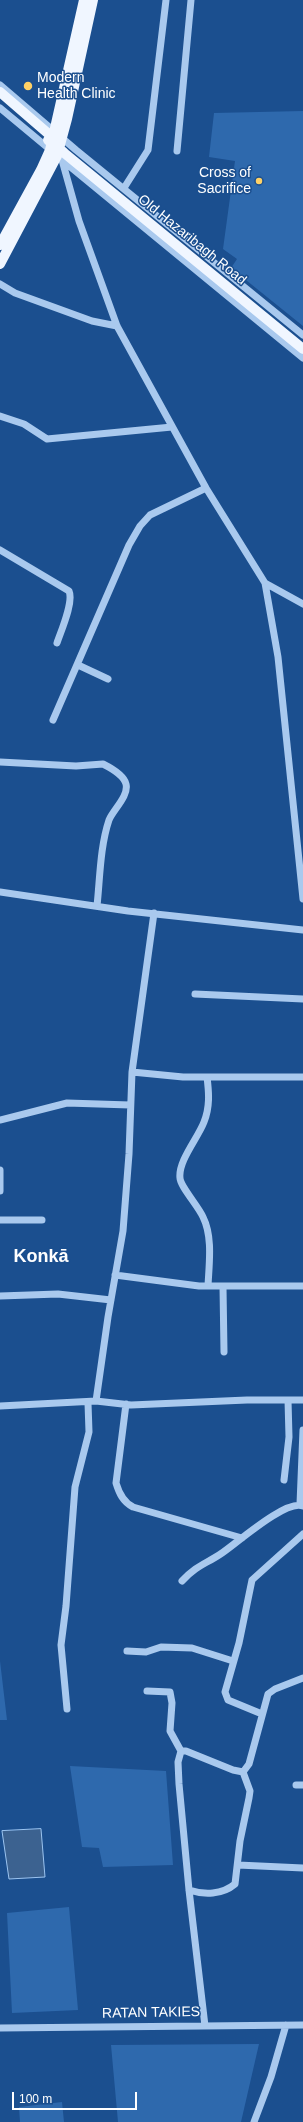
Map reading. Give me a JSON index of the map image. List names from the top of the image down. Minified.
{"streets":{"main road":["Old Hazaribagh Road"],"street":["RATAN TAKIES"]},"districts":["Konkā"],"places":["Modern Health Clinic","Cross of Sacrifice"],"scale_bar":"100 m"}
